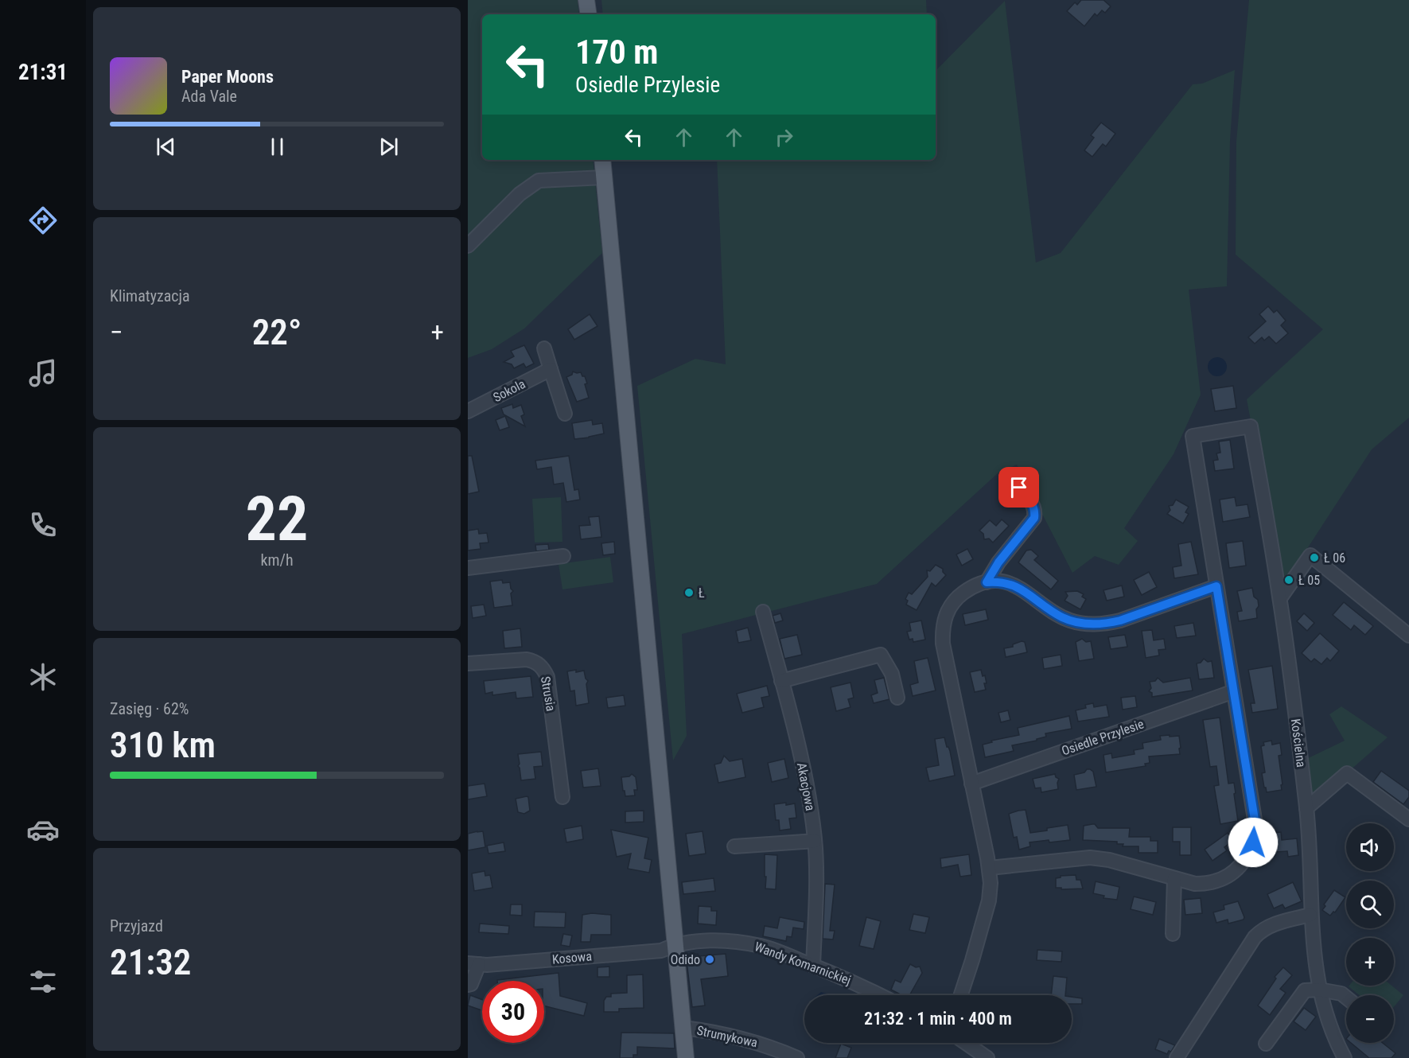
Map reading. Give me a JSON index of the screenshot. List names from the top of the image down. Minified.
{"streets":{"street":["Sokola","Strusia","Osiedle Przylesie","Kościelna","Akacjowa","Kosowa","Wandy Komarnickiej","Strumykowa"]},"crossings":[["Akacjowa","Wandy Komarnickiej"],["Kosowa","Wandy Komarnickiej"]],"places":["Ł 06","Ł 05","Ł","Odido"],"page":{"tabs":"21:31","turn":["170 m","Osiedle Przylesie"],"song":["Paper Moons","Ada Vale"],"tile":["Klimatyzacja",["22","km/h"],["Zasięg · 62%","310 km"],["Przyjazd","21:32"]],"heat":["−","22°","+"],"map_buttons":["+","−"],"limit":"30","trip":"21:32 · 1 min · 400 m"}}
